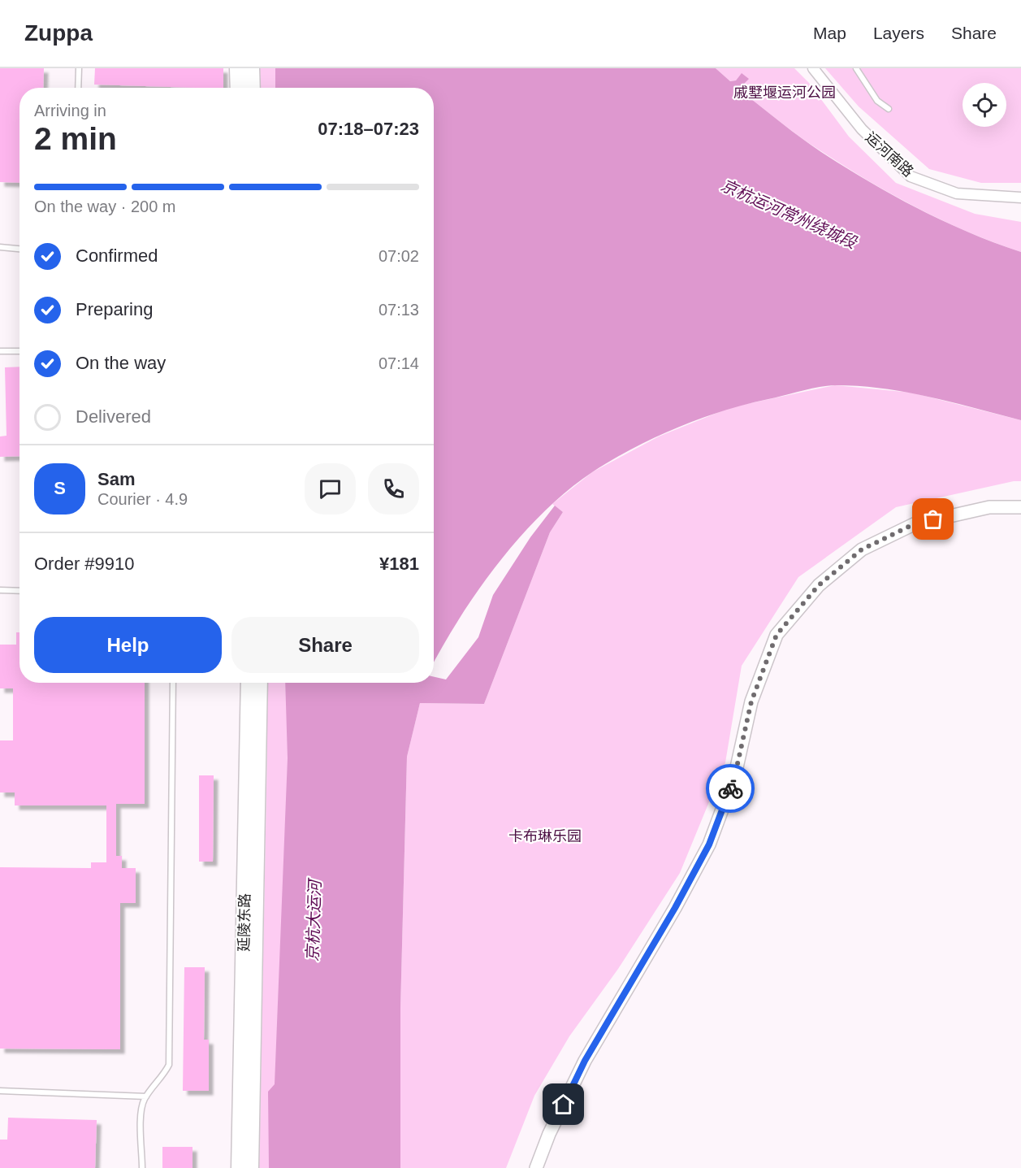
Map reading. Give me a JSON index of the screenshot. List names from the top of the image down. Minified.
{"streets":{"main road":["延陵东路"],"street":["运河南路"]},"water":["京杭运河常州绕城段","京杭大运河"],"parks":["戚墅堰运河公园","卡布琳乐园"],"page":{"header":"Zuppa","nav":["Map","Layers","Share"],"heading":["2 min","Arriving in","07:18–07:23"],"panel":["Sam","Courier · 4.9","Order #9910","¥181"],"bar":"On the way · 200 m","list":[["Confirmed","07:02"],["Preparing","07:13"],["On the way","07:14"],"Delivered"],"round":"S","buttons":["Help","Share"]}}
